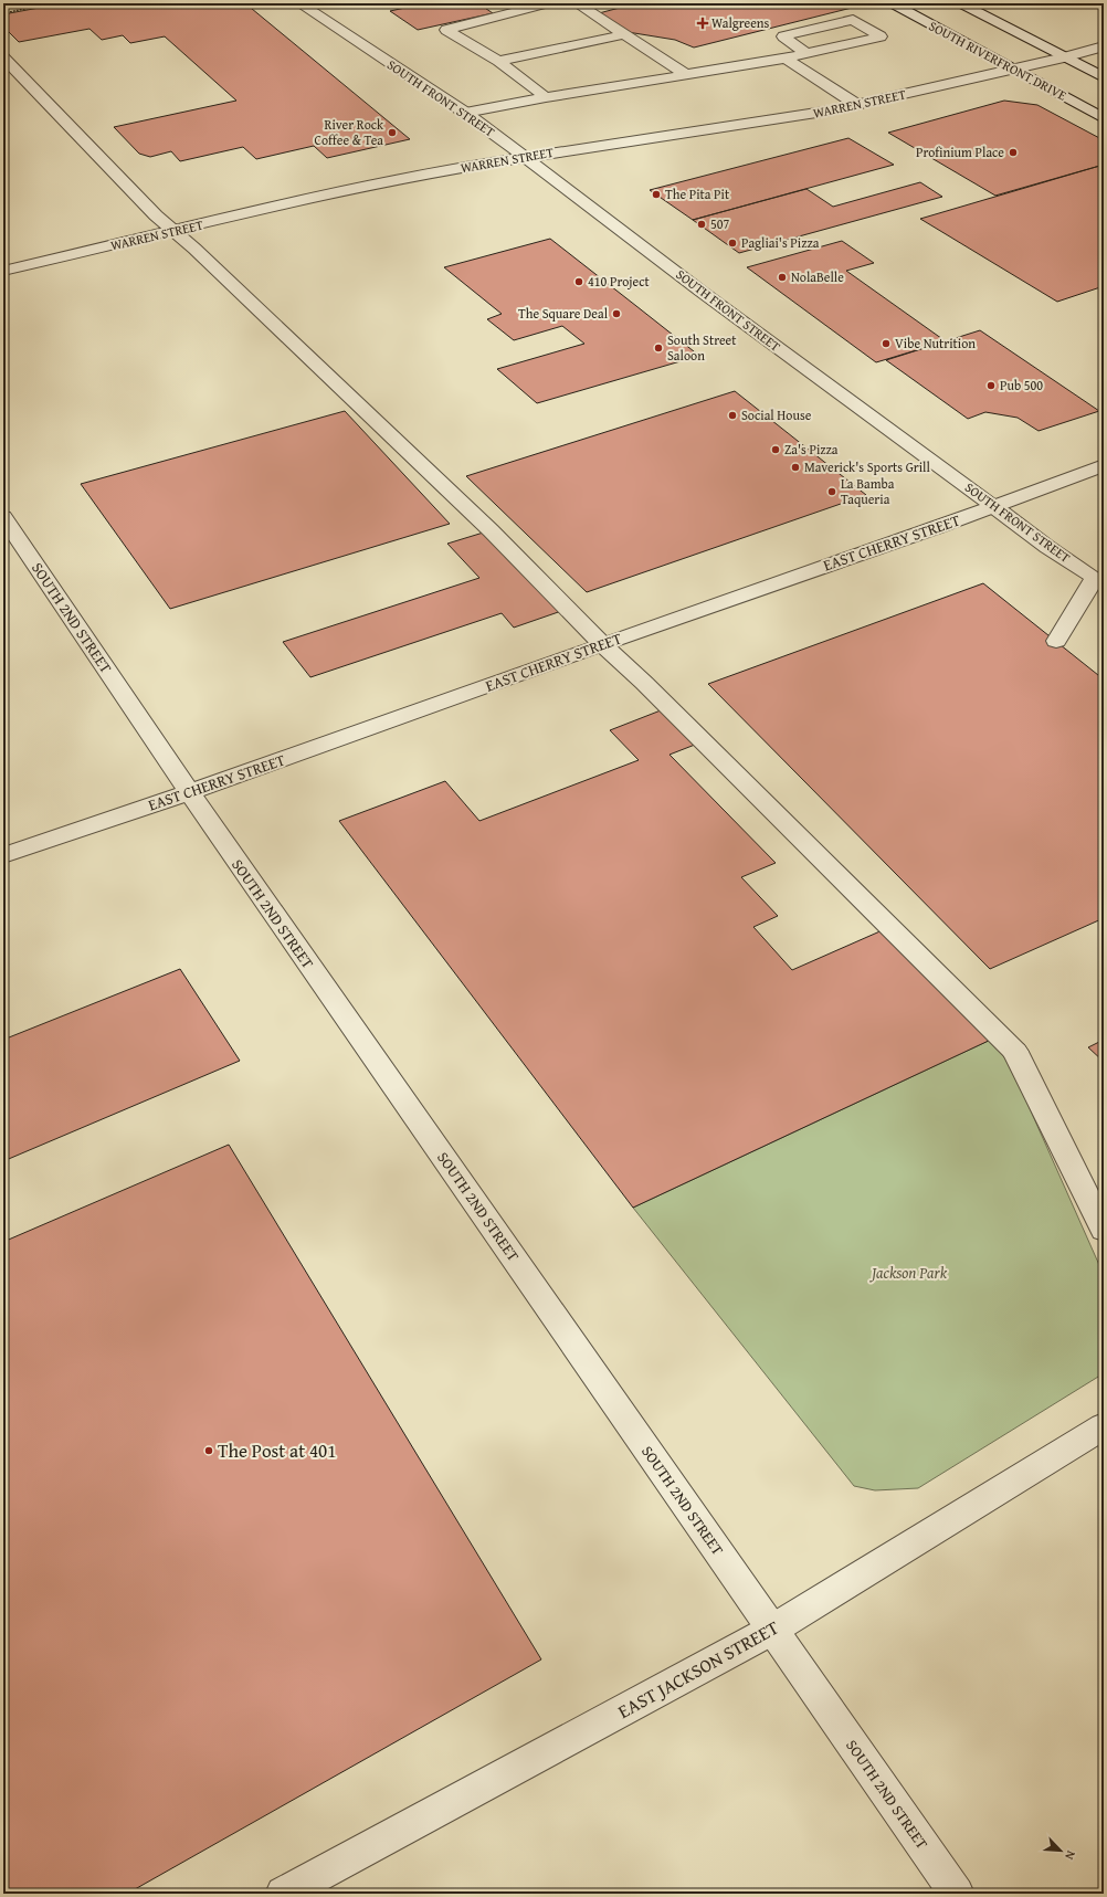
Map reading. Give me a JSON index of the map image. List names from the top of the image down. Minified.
{"streets":{"street":["SOUTH RIVERFRONT DRIVE","SOUTH FRONT STREET","WARREN STREET","EAST CHERRY STREET","SOUTH 2ND STREET","EAST JACKSON STREET"]},"crossings":[["SOUTH RIVERFRONT DRIVE","WARREN STREET"],["SOUTH FRONT STREET","WARREN STREET"],["SOUTH FRONT STREET","EAST CHERRY STREET"],["EAST CHERRY STREET","SOUTH 2ND STREET"],["SOUTH 2ND STREET","EAST JACKSON STREET"]],"parks":["Jackson Park"],"places":{"health":["Walgreens"],"other":["River Rock Coffee & Tea","Profinium Place","The Pita Pit","507","Pagliai's Pizza","NolaBelle","410 Project","The Square Deal","Vibe Nutrition","South Street Saloon","Pub 500","Social House","Za's Pizza","Maverick's Sports Grill","La Bamba Taqueria","The Post at 401"]},"north":"bottom right"}
